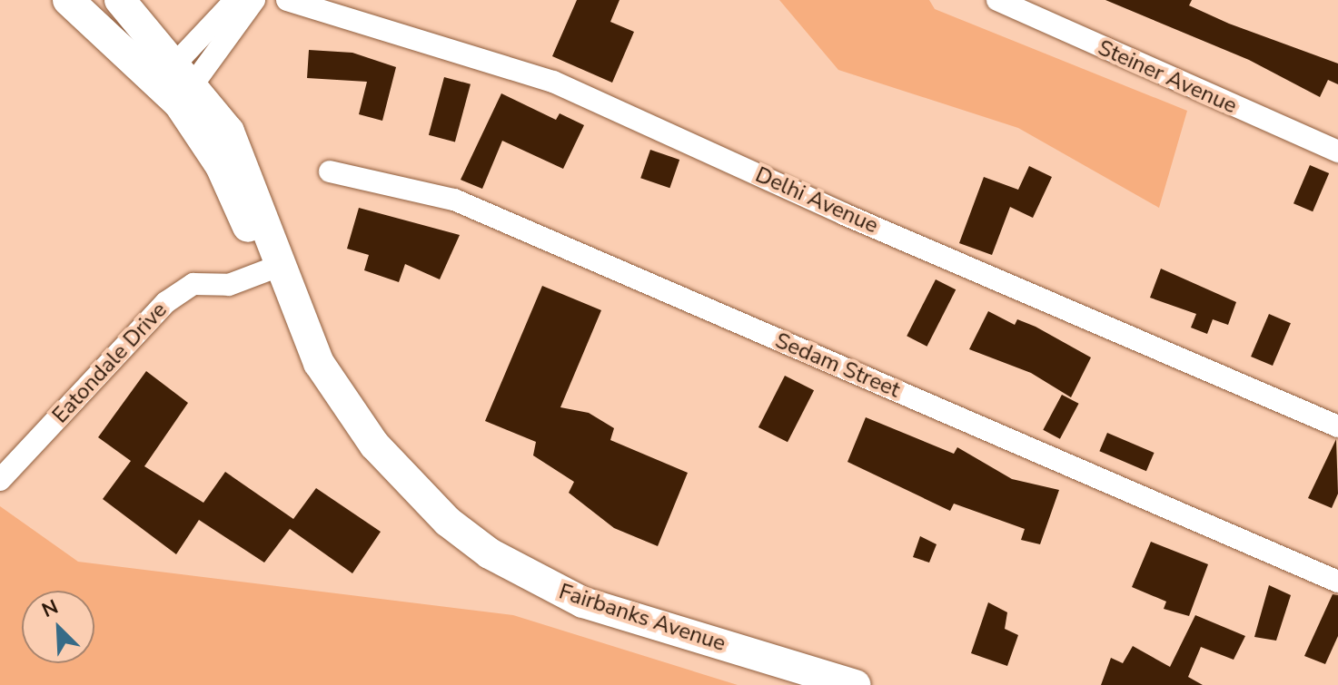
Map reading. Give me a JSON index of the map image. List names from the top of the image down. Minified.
{"streets":{"street":["Steiner Avenue","Delhi Avenue","Eatondale Drive","Sedam Street","Fairbanks Avenue"]},"crossings":[["Eatondale Drive","Fairbanks Avenue"]],"north":"top left"}
